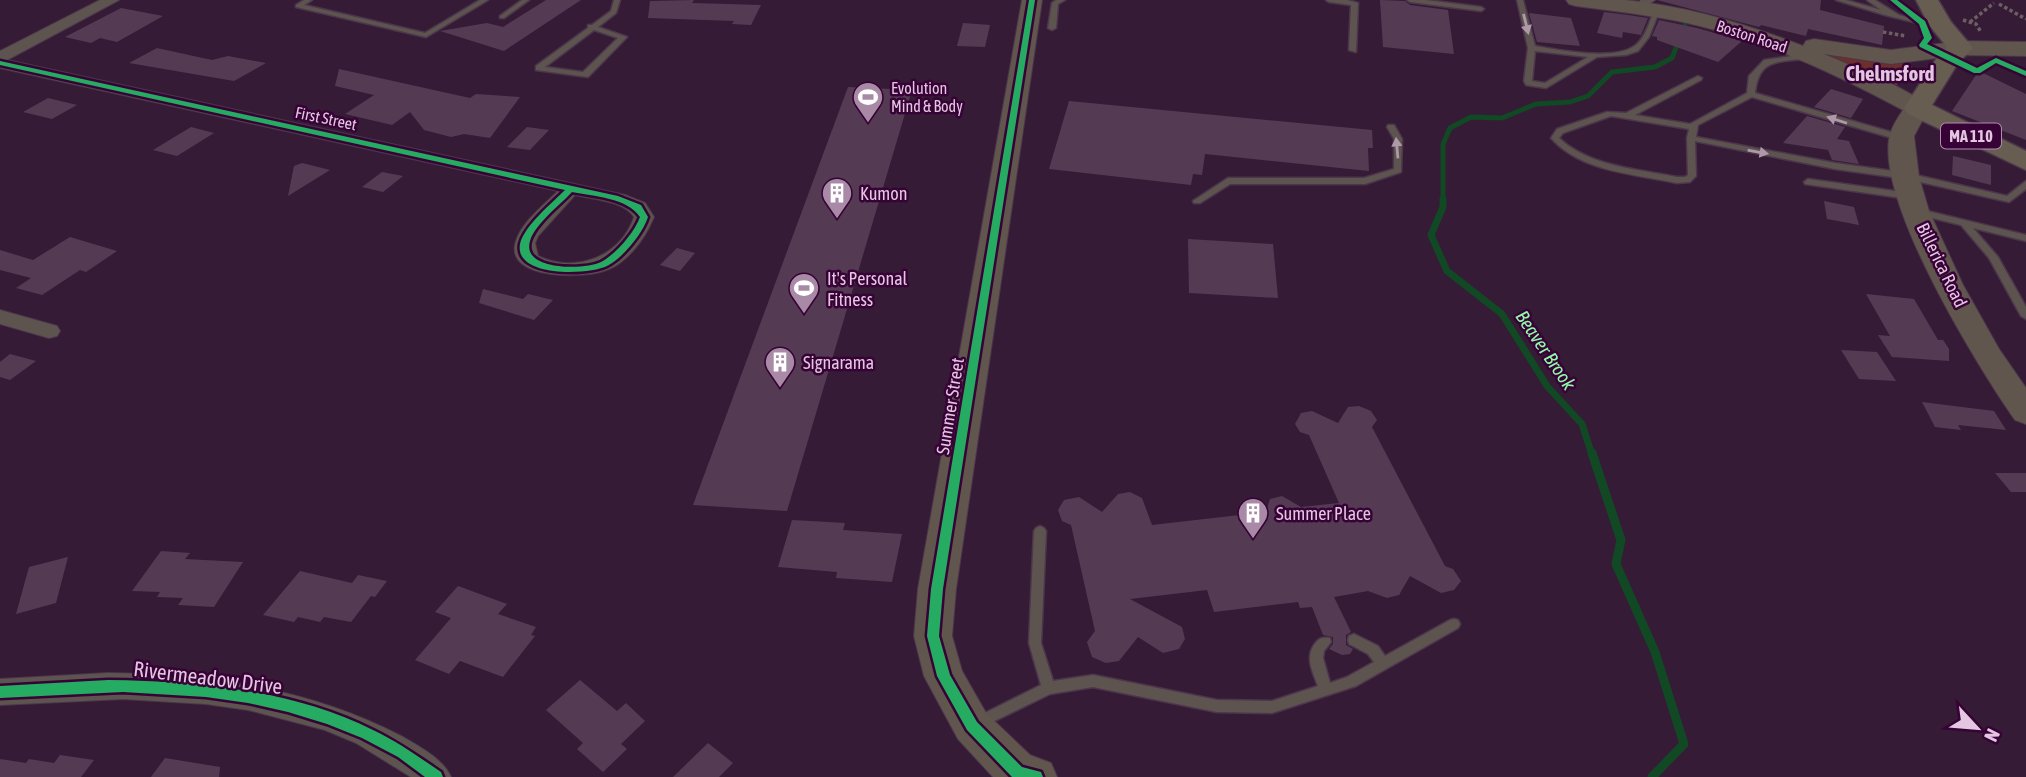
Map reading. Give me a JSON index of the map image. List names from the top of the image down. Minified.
{"streets":{"main road":["Boston Road","MA 110","Billerica Road","Summer Street"],"street":["First Street","Rivermeadow Drive"]},"crossings":[["Boston Road","MA 110"]],"districts":["Chelmsford"],"water":["Beaver Brook"],"places":{"sports":["Evolution Mind & Body","It's Personal Fitness"],"building":["Kumon","Signarama","Summer Place"]},"north":"bottom right"}
